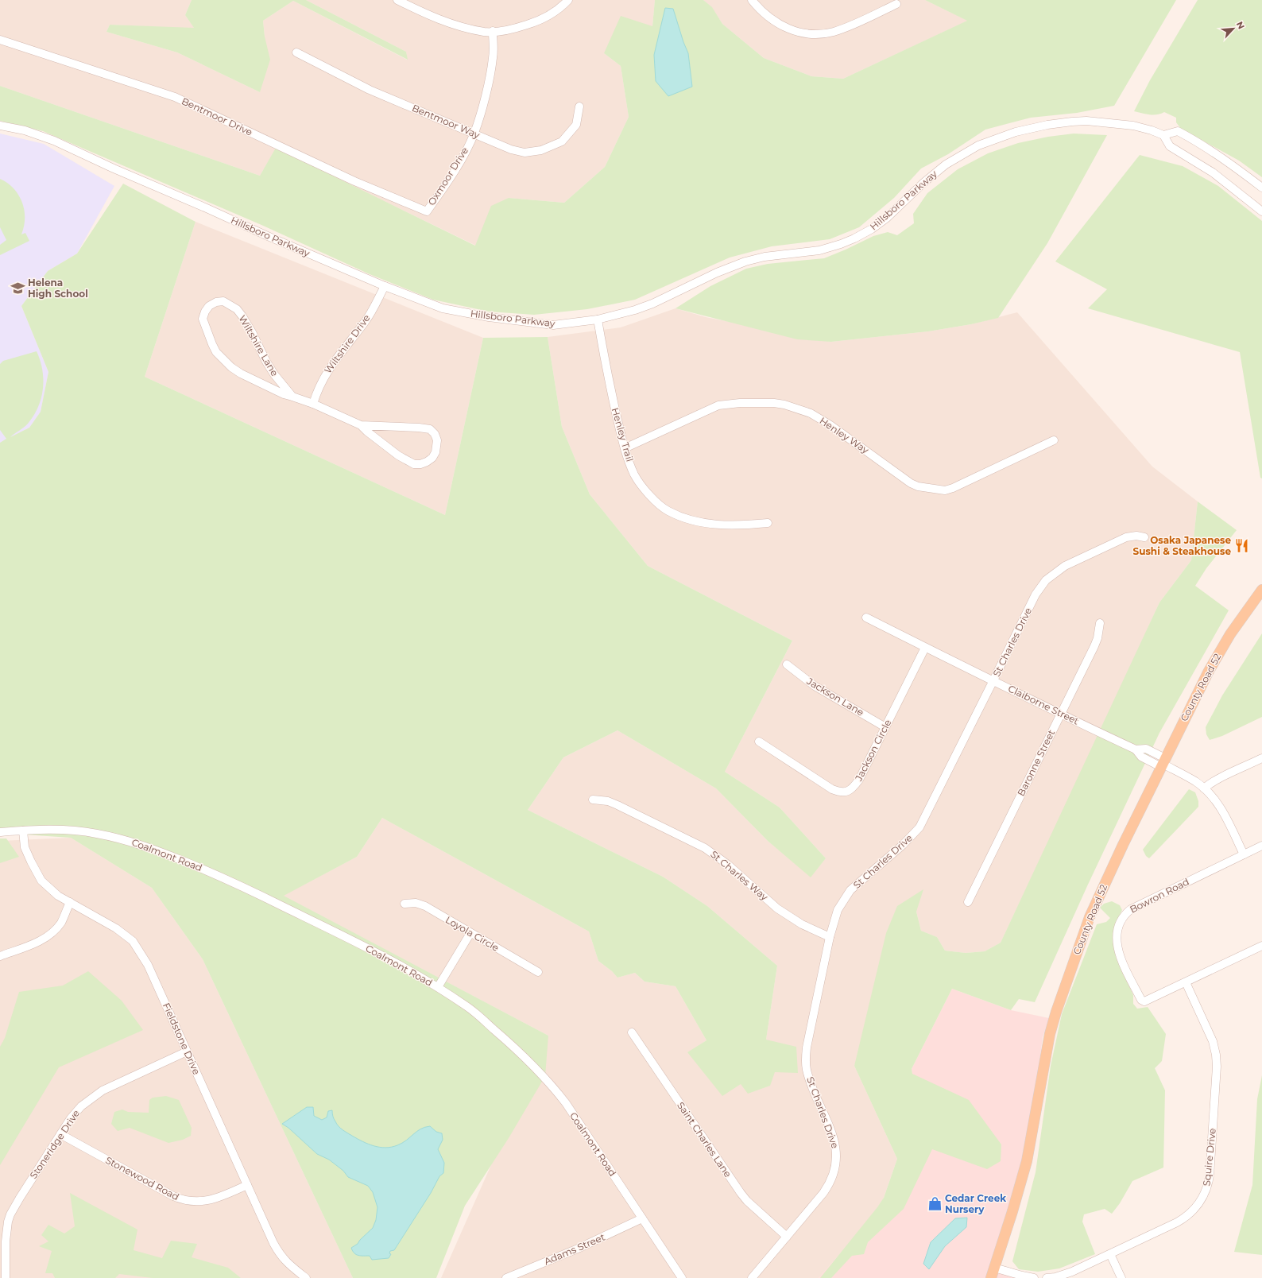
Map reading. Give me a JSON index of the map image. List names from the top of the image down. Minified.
{"streets":{"main road":["County Road 52"],"street":["Bentmoor Drive","Bentmoor Way","Oxmoor Drive","Hillsboro Parkway","Wiltshire Drive","Wiltshire Lane","Henley Trail","Henley Way","St Charles Drive","Jackson Lane","Claiborne Street","Jackson Circle","Baronne Street","Coalmont Road","St Charles Way","Bowron Road","Loyola Circle","Fieldstone Drive","Saint Charles Lane","Stoneridge Drive","Squire Drive","Stonewood Road","Adams Street"]},"crossings":[["Bentmoor Drive","Oxmoor Drive"],["Bentmoor Way","Oxmoor Drive"],["Hillsboro Parkway","Wiltshire Drive"],["Hillsboro Parkway","Henley Trail"],["Wiltshire Drive","Wiltshire Lane"],["Henley Trail","Henley Way"],["St Charles Drive","Claiborne Street"],["St Charles Drive","St Charles Way"],["St Charles Drive","Saint Charles Lane"],["County Road 52","Claiborne Street"],["Jackson Lane","Jackson Circle"],["Claiborne Street","Jackson Circle"],["Claiborne Street","Baronne Street"],["Claiborne Street","Bowron Road"],["Coalmont Road","Fieldstone Drive"],["Coalmont Road","Adams Street"],["Bowron Road","Squire Drive"],["Fieldstone Drive","Stoneridge Drive"],["Fieldstone Drive","Stonewood Road"],["Stoneridge Drive","Stonewood Road"]],"places":{"school or university":["Helena High School"],"restaurant":["Osaka Japanese Sushi & Steakhouse"],"shop":["Cedar Creek Nursery"]},"north":"top right"}
